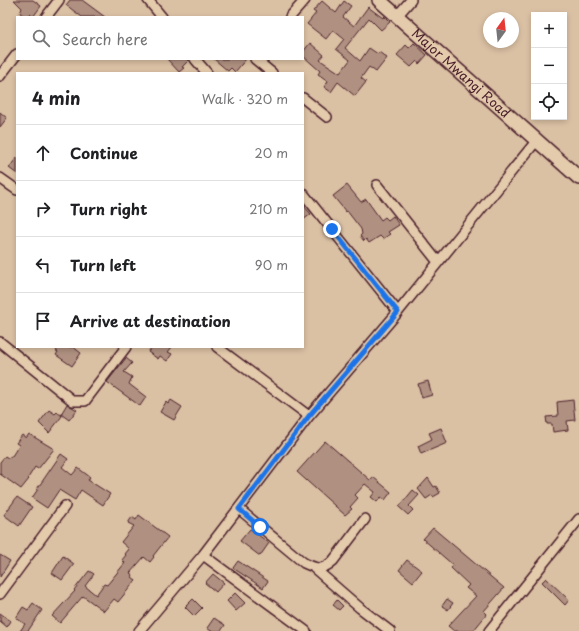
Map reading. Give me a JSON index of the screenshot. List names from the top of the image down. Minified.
{"streets":{"street":["Major Mwangi Road"]},"north":"top","page":{"map_buttons":["+","−"],"search":"Search here","heading":["4 min","Walk · 320 m"],"list":[["Continue","20 m"],["Turn right","210 m"],["Turn left","90 m"],"Arrive at destination"]}}
